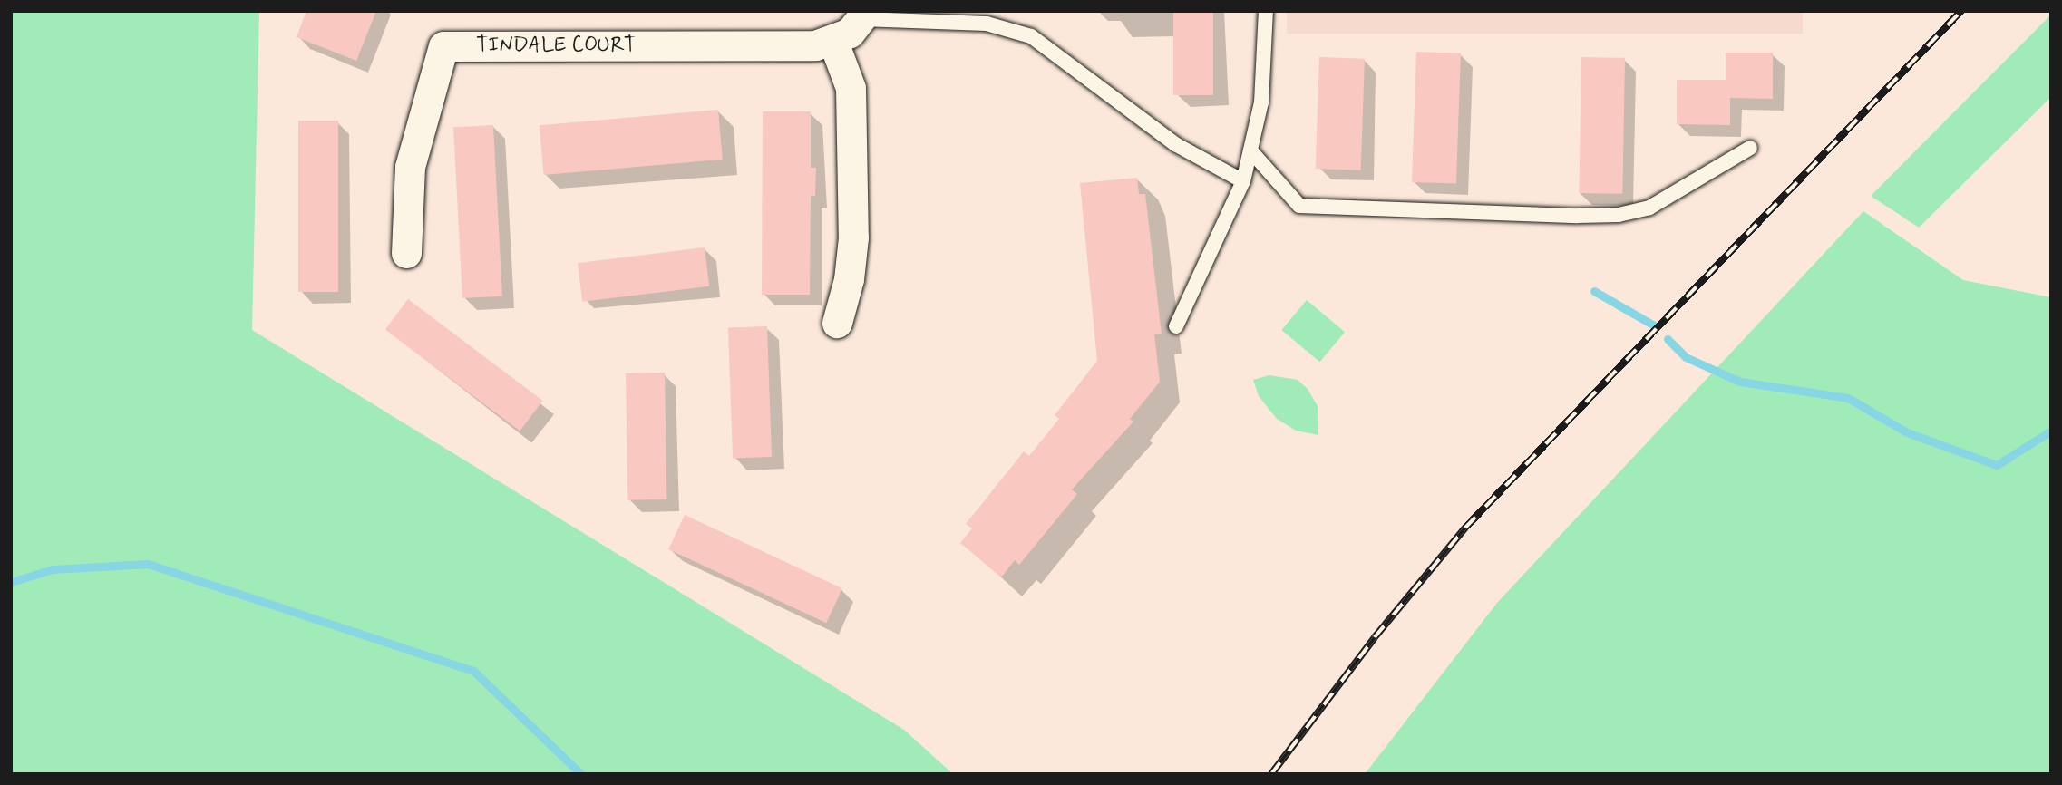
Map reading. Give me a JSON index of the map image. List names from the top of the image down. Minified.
{"streets":{"street":["TINDALE COURT"]}}
